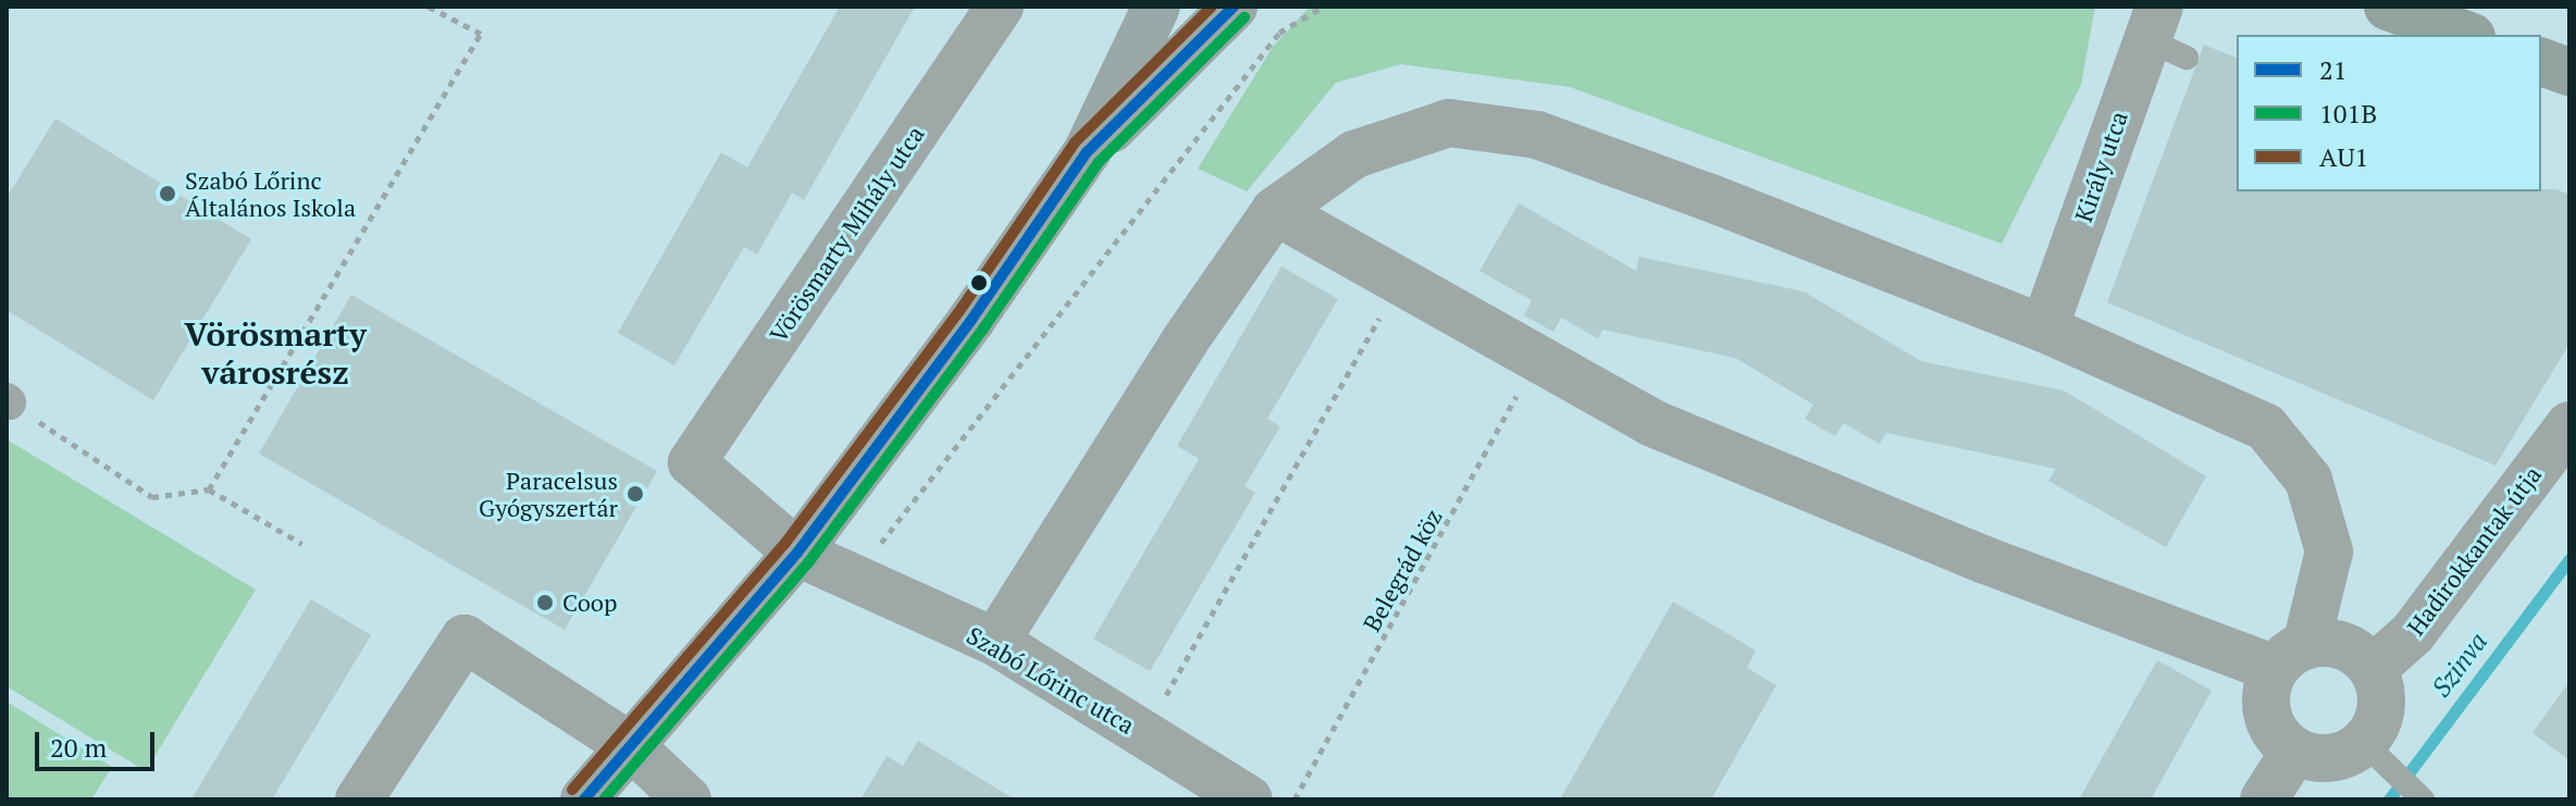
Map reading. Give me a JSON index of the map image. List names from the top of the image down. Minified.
{"streets":{"street":["Király utca","Vörösmarty Mihály utca","Hadirokkantak útja","Szabó Lőrinc utca"],"path":["Belegrád köz"]},"crossings":[["Vörösmarty Mihály utca","Szabó Lőrinc utca"]],"districts":["Vörösmarty városrész"],"water":["Szinva"],"places":["Szabó Lőrinc Általános Iskola","Paracelsus Gyógyszertár","Coop"],"lines":["transit line 21","transit line AU1","transit line 101B"],"legend":["21","101B","AU1"],"scale_bar":"20 m"}
